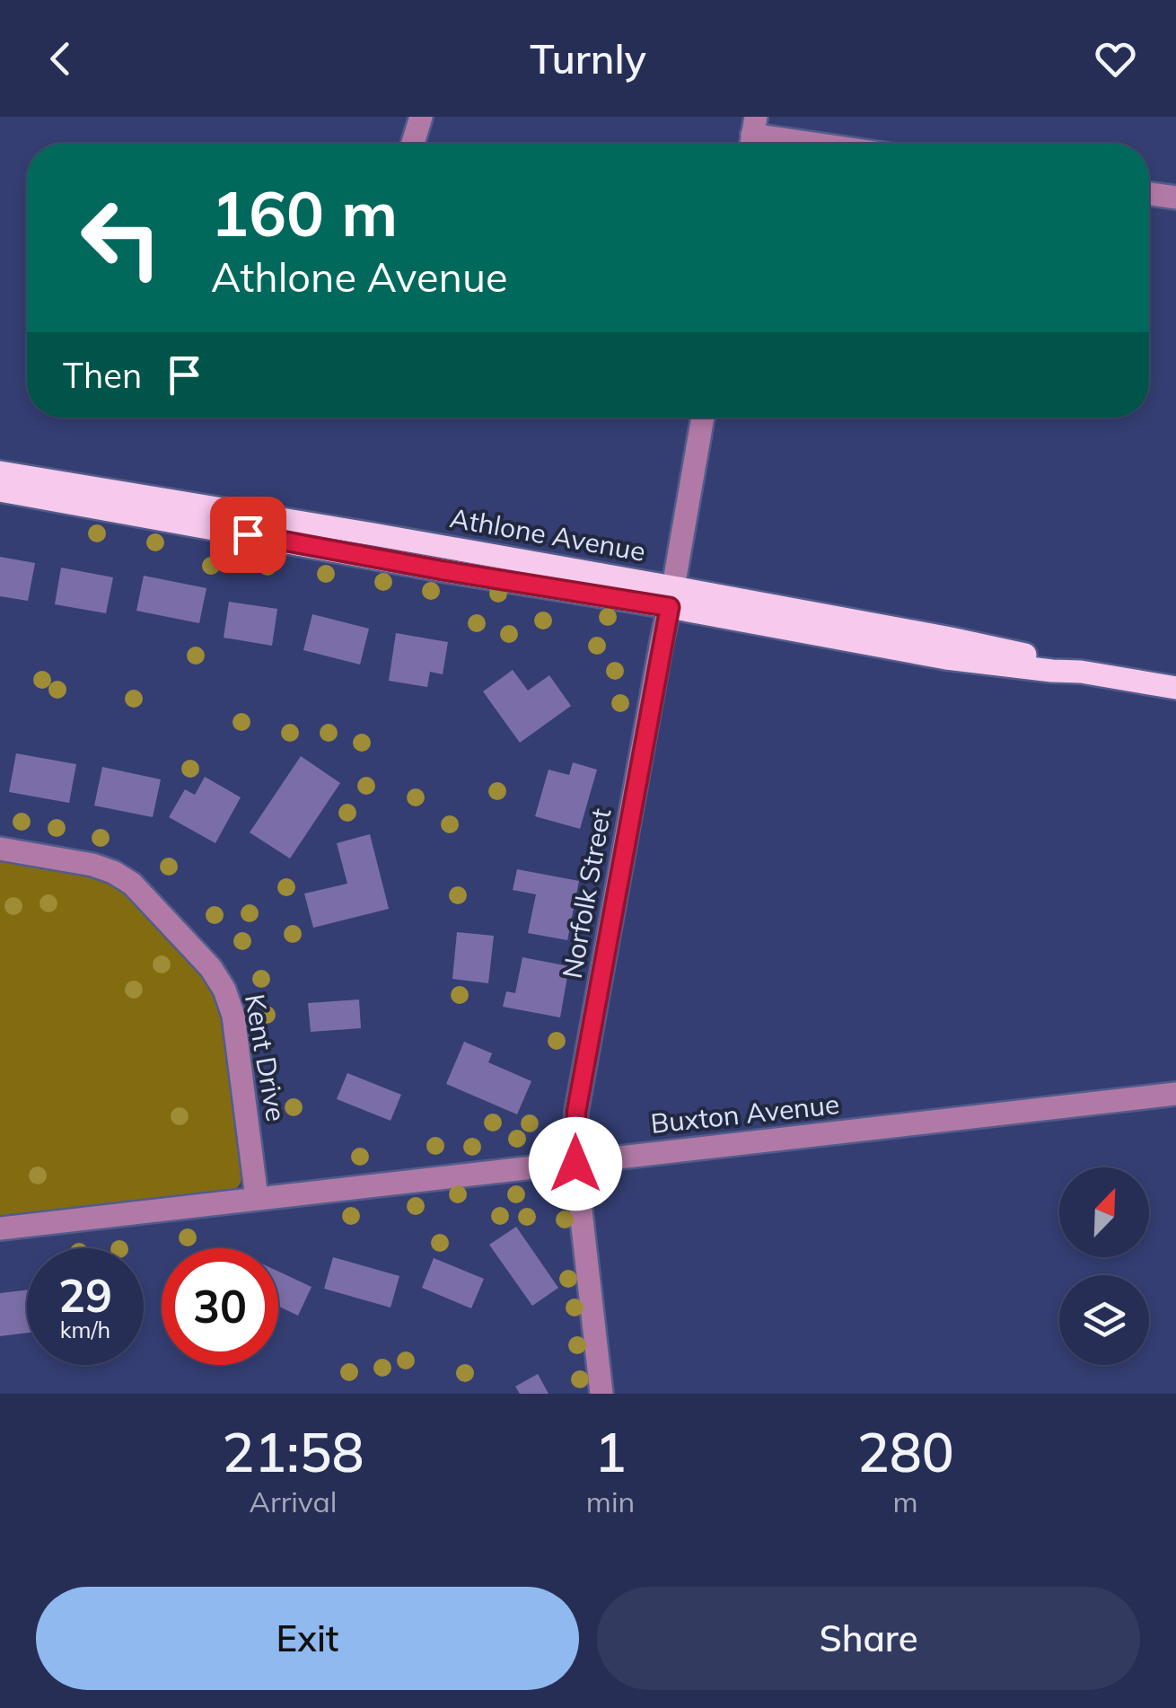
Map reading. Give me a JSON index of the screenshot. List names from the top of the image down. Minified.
{"streets":{"main road":["Athlone Avenue"],"street":["Norfolk Street","Kent Drive","Buxton Avenue"]},"crossings":[["Athlone Avenue","Norfolk Street"],["Norfolk Street","Buxton Avenue"],["Kent Drive","Buxton Avenue"]],"north":"top right","page":{"header":"Turnly","turn":["160 m","Athlone Avenue"],"then":"Then","speed":"29 km/h","limit":"30","eta":["21:58","Arrival","1","min","280","m"],"buttons":["Exit","Share"]}}
